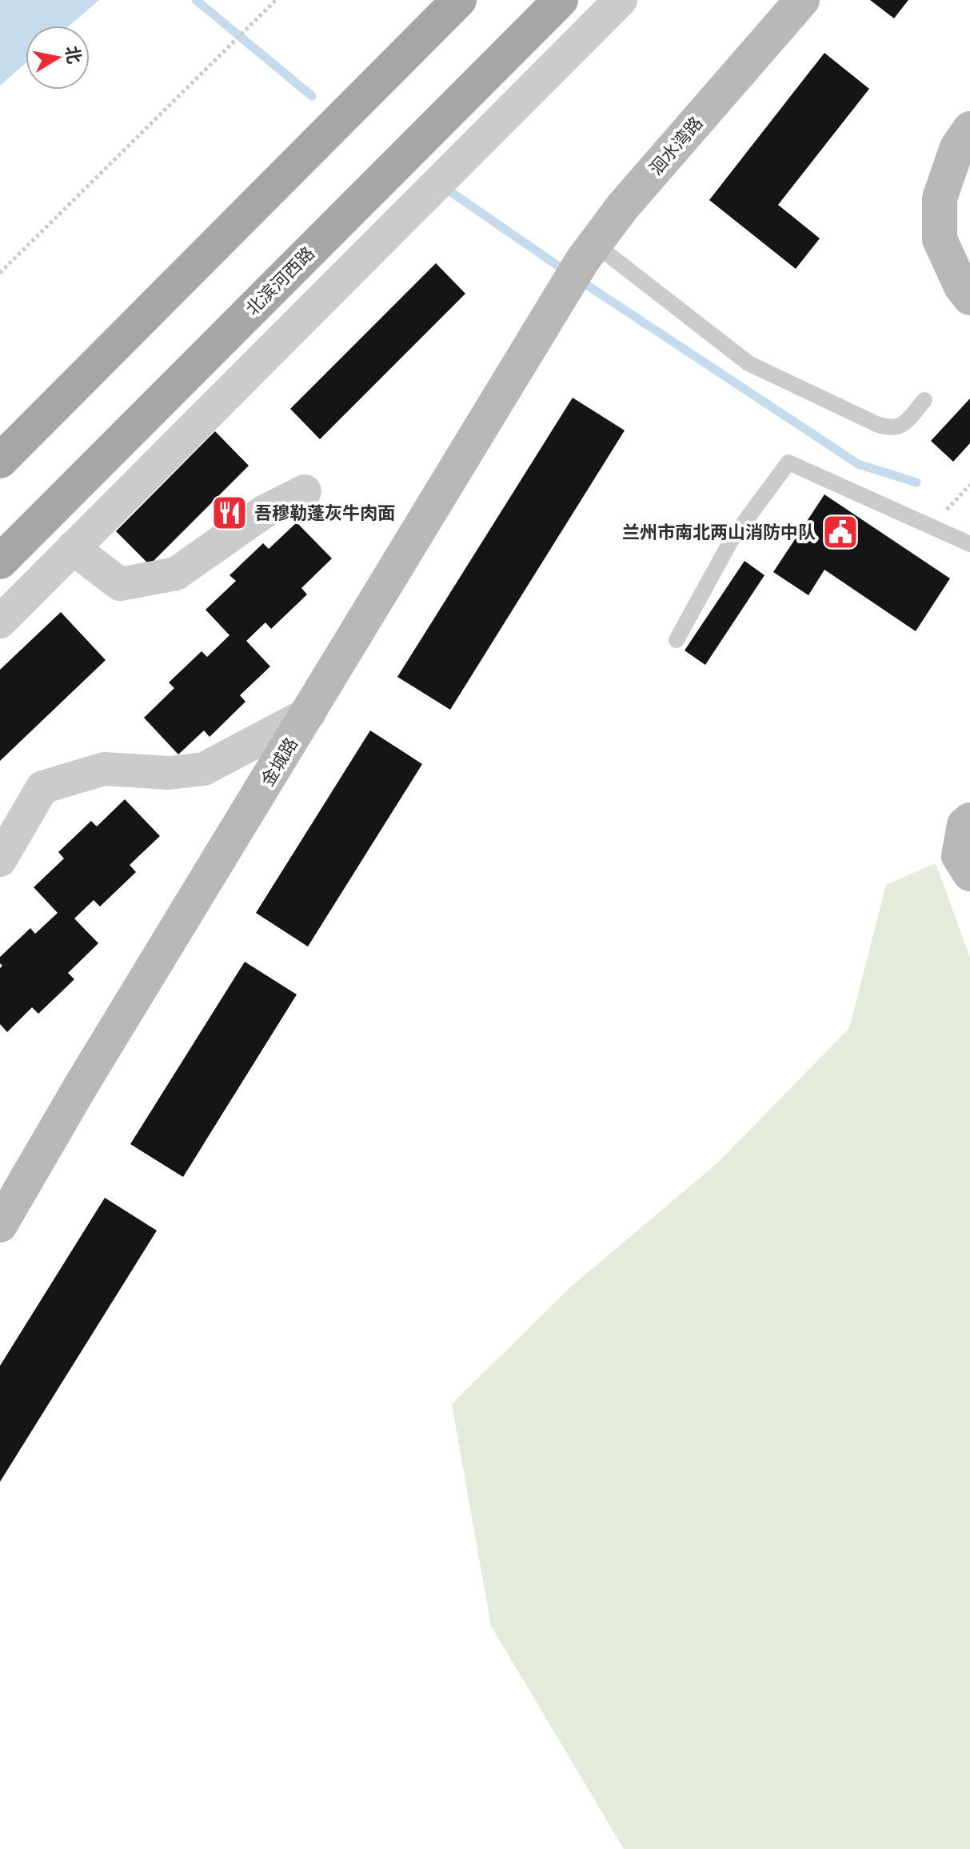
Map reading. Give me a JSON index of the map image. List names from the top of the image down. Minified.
{"streets":{"main road":["北滨河西路"],"street":["洄水湾路","金城路"]},"crossings":[["洄水湾路","金城路"]],"places":{"restaurant":["吾穆勒蓬灰牛肉面"],"public building":["兰州市南北两山消防中队"]},"north":"right"}
